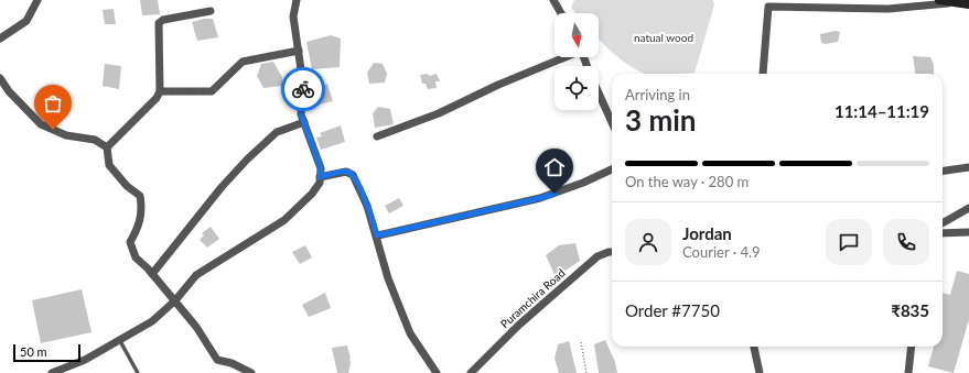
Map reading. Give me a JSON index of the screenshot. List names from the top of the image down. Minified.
{"streets":{"street":["Puramchira Road"]},"parks":["natual wood"],"scale_bar":"50 m","north":"bottom","page":{"heading":["3 min","Arriving in","11:14–11:19"],"panel":["Jordan","Courier · 4.9","Order #7750","₹835"],"bar":"On the way · 280 m","scale":"50 m"}}
